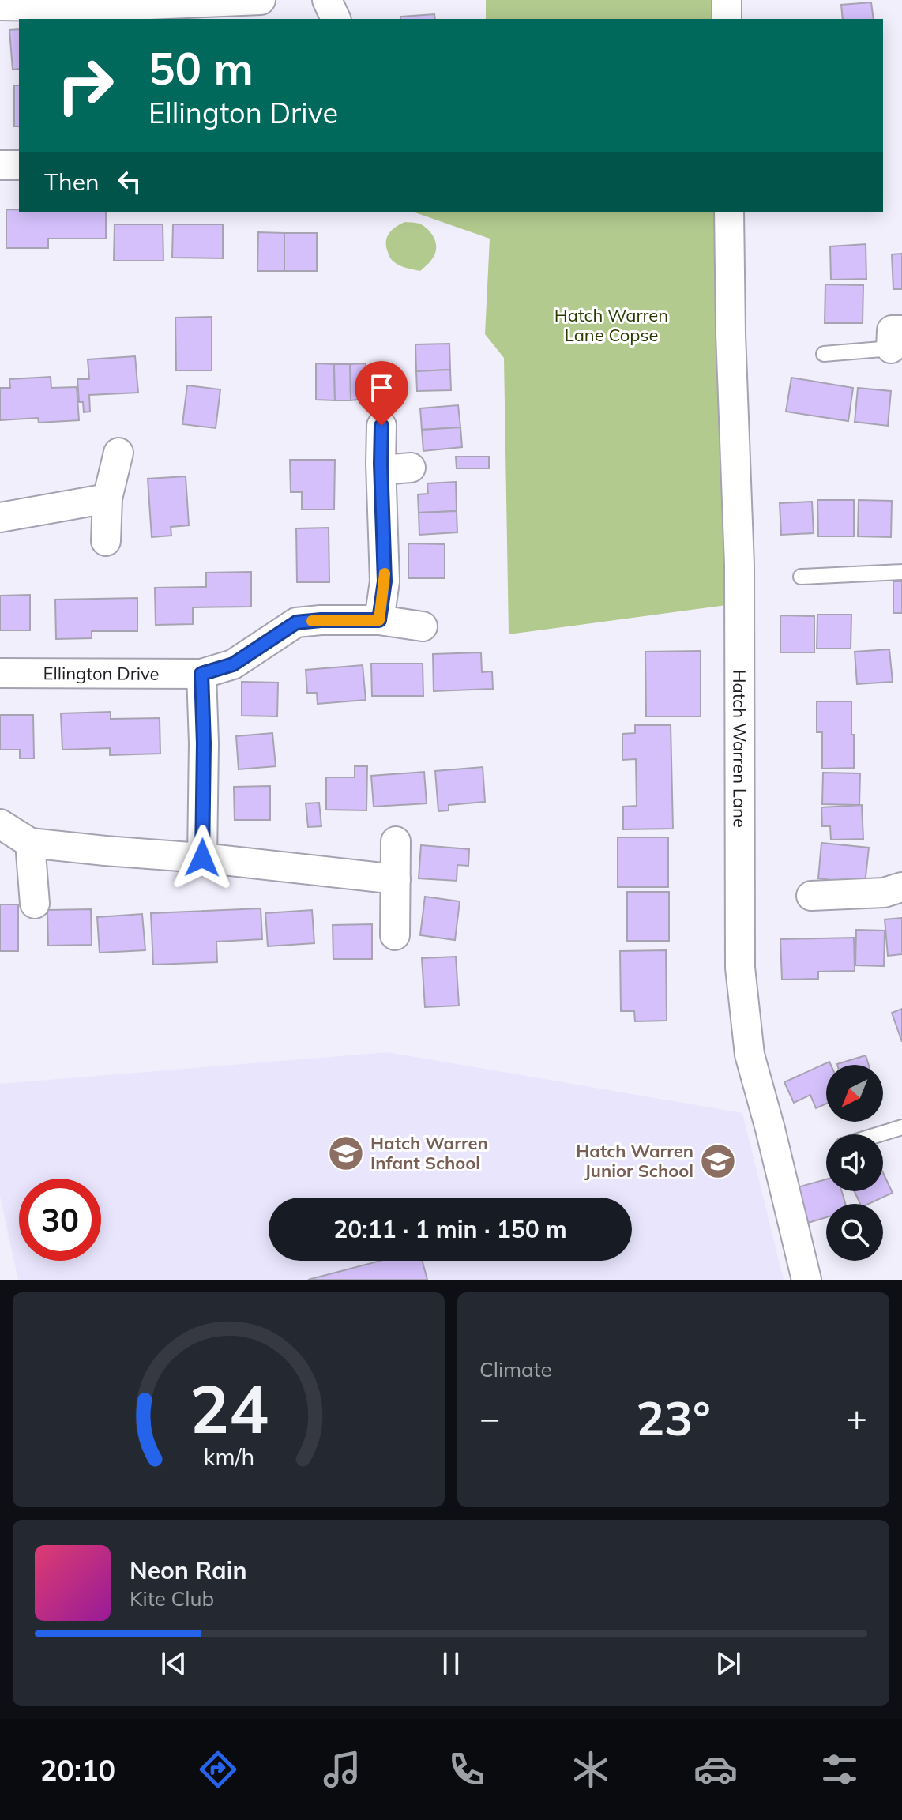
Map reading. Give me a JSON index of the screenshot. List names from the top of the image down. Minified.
{"streets":{"street":["Ellington Drive","Hatch Warren Lane"]},"parks":["Hatch Warren Lane Copse"],"places":{"school or university":["Hatch Warren Infant School","Hatch Warren Junior School"]},"north":"bottom left","page":{"turn":["50 m","Ellington Drive"],"then":"Then","limit":"30","trip":"20:11 · 1 min · 150 m","tile":"Climate","heat":["−","23°","+"],"song":["Neon Rain","Kite Club"],"tabs":"20:10","gauge":["24","km/h"]}}
